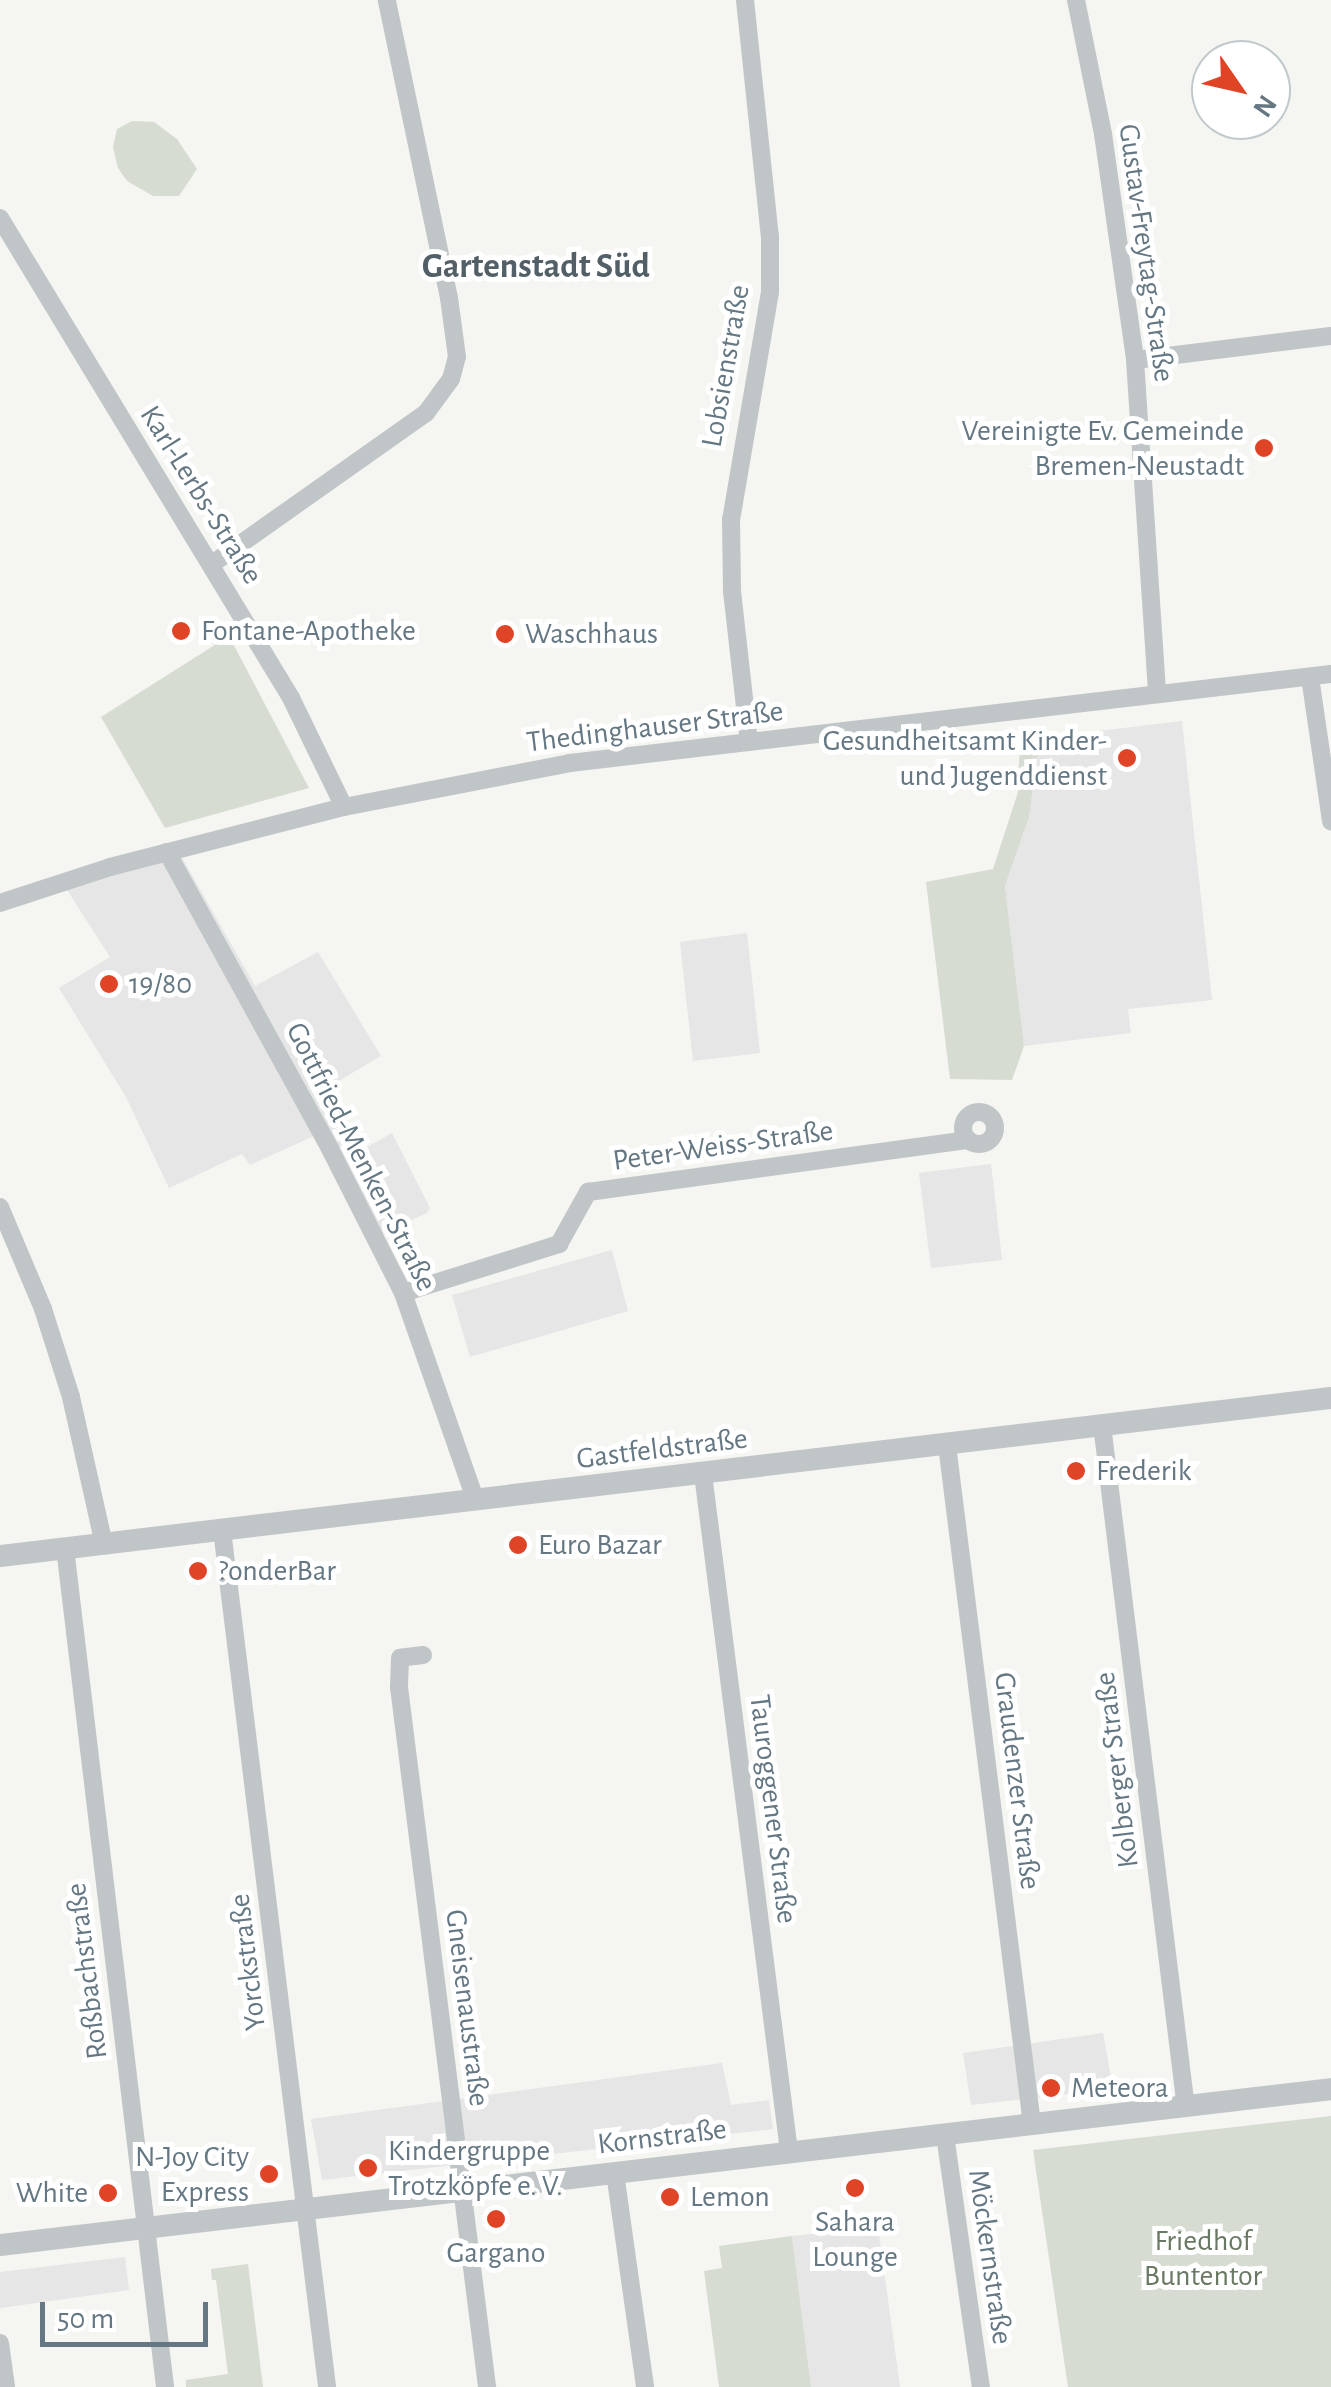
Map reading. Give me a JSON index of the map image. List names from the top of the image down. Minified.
{"streets":{"street":["Gustav-Freytag-Straße","Lobsienstraße","Karl-Lerbs-Straße","Thedinghauser Straße","Peter-Weiss-Straße","Gottfried-Menken-Straße","Gastfeldstraße","Kolberger Straße","Graudenzer Straße","Tauroggener Straße","Yorckstraße","Roßbachstraße","Gneisenaustraße","Kornstraße","Möckernstraße"]},"crossings":[["Gustav-Freytag-Straße","Thedinghauser Straße"],["Lobsienstraße","Thedinghauser Straße"],["Karl-Lerbs-Straße","Thedinghauser Straße"],["Thedinghauser Straße","Gottfried-Menken-Straße"],["Peter-Weiss-Straße","Gottfried-Menken-Straße"],["Gottfried-Menken-Straße","Gastfeldstraße"],["Gastfeldstraße","Kolberger Straße"],["Gastfeldstraße","Graudenzer Straße"],["Gastfeldstraße","Tauroggener Straße"],["Gastfeldstraße","Yorckstraße"],["Gastfeldstraße","Roßbachstraße"],["Kolberger Straße","Kornstraße"],["Graudenzer Straße","Kornstraße"],["Tauroggener Straße","Kornstraße"],["Yorckstraße","Kornstraße"],["Roßbachstraße","Kornstraße"],["Gneisenaustraße","Kornstraße"],["Kornstraße","Möckernstraße"]],"districts":["Gartenstadt Süd"],"parks":["Friedhof Buntentor"],"places":["Vereinigte Ev. Gemeinde Bremen-Neustadt","Fontane-Apotheke","Waschhaus","Gesundheitsamt Kinder- und Jugenddienst","19/80","Frederik","Euro Bazar","?onderBar","Meteora","Kindergruppe Trotzköpfe e. V.","N-Joy City Express","Sahara Lounge","White","Lemon","Gargano"],"scale_bar":"50 m","north":"bottom right"}
